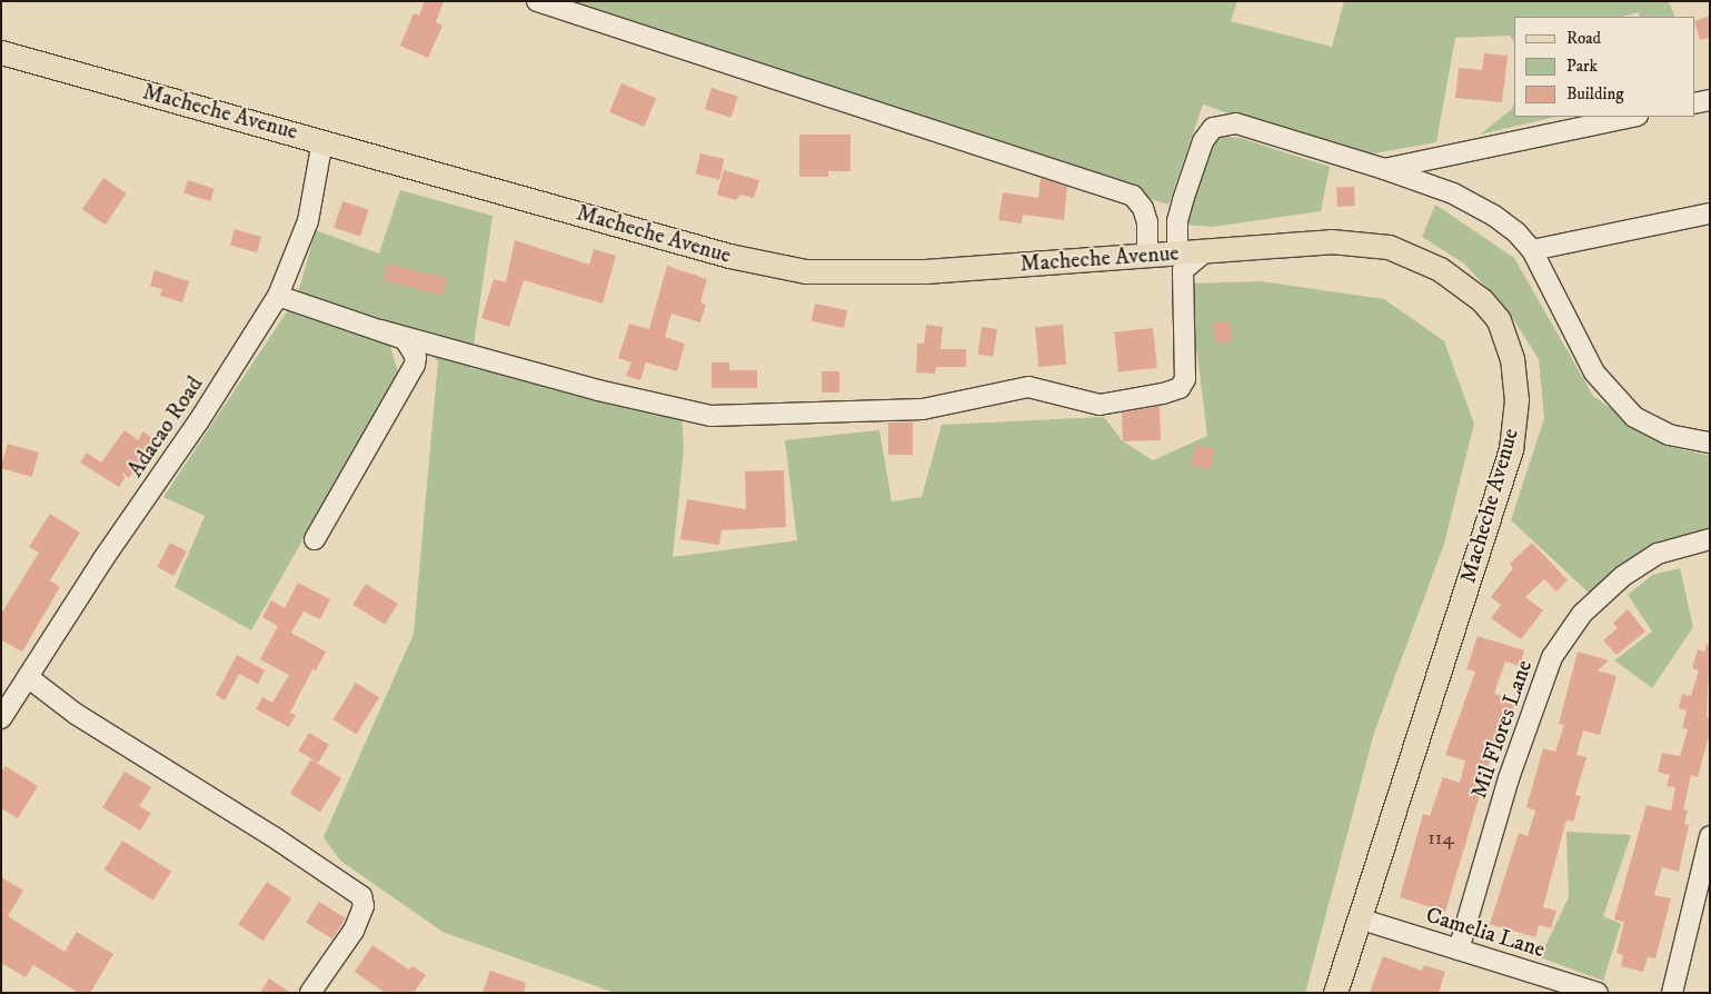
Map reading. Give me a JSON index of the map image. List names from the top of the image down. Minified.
{"streets":{"main road":["Macheche Avenue"],"street":["Adacao Road","Mil Flores Lane","Camelia Lane"]},"crossings":[["Macheche Avenue","Adacao Road"],["Macheche Avenue","Camelia Lane"],["Mil Flores Lane","Camelia Lane"]],"house_numbers":["114"],"legend":["Road","Park","Building"]}
